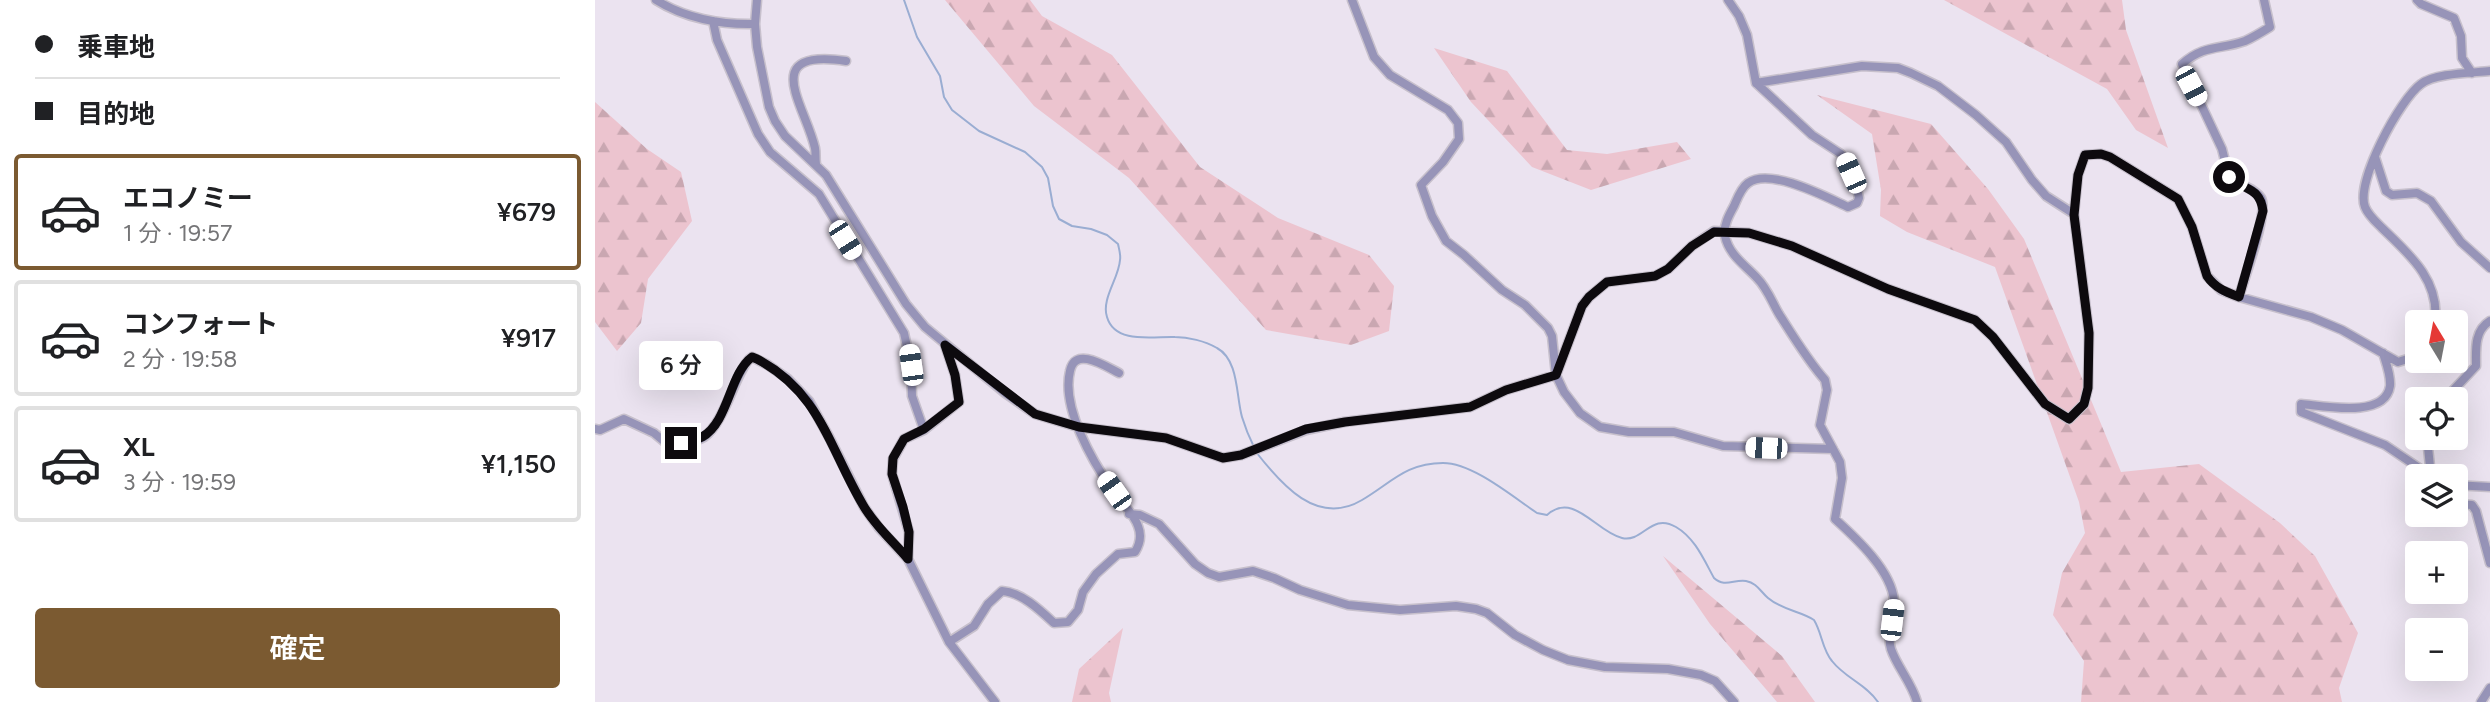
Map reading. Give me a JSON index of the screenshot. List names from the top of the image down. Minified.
{"north":"top","page":{"banner":["乗車地","目的地"],"list":[{"name":"エコノミー","note":"1 分 · 19:57","value":"¥679"},{"name":"コンフォート","note":"2 分 · 19:58","value":"¥917"},{"name":"XL","note":"3 分 · 19:59","value":"¥1,150"}],"map_buttons":["+","−"],"bubble":"6 分","buttons":"確定"}}
